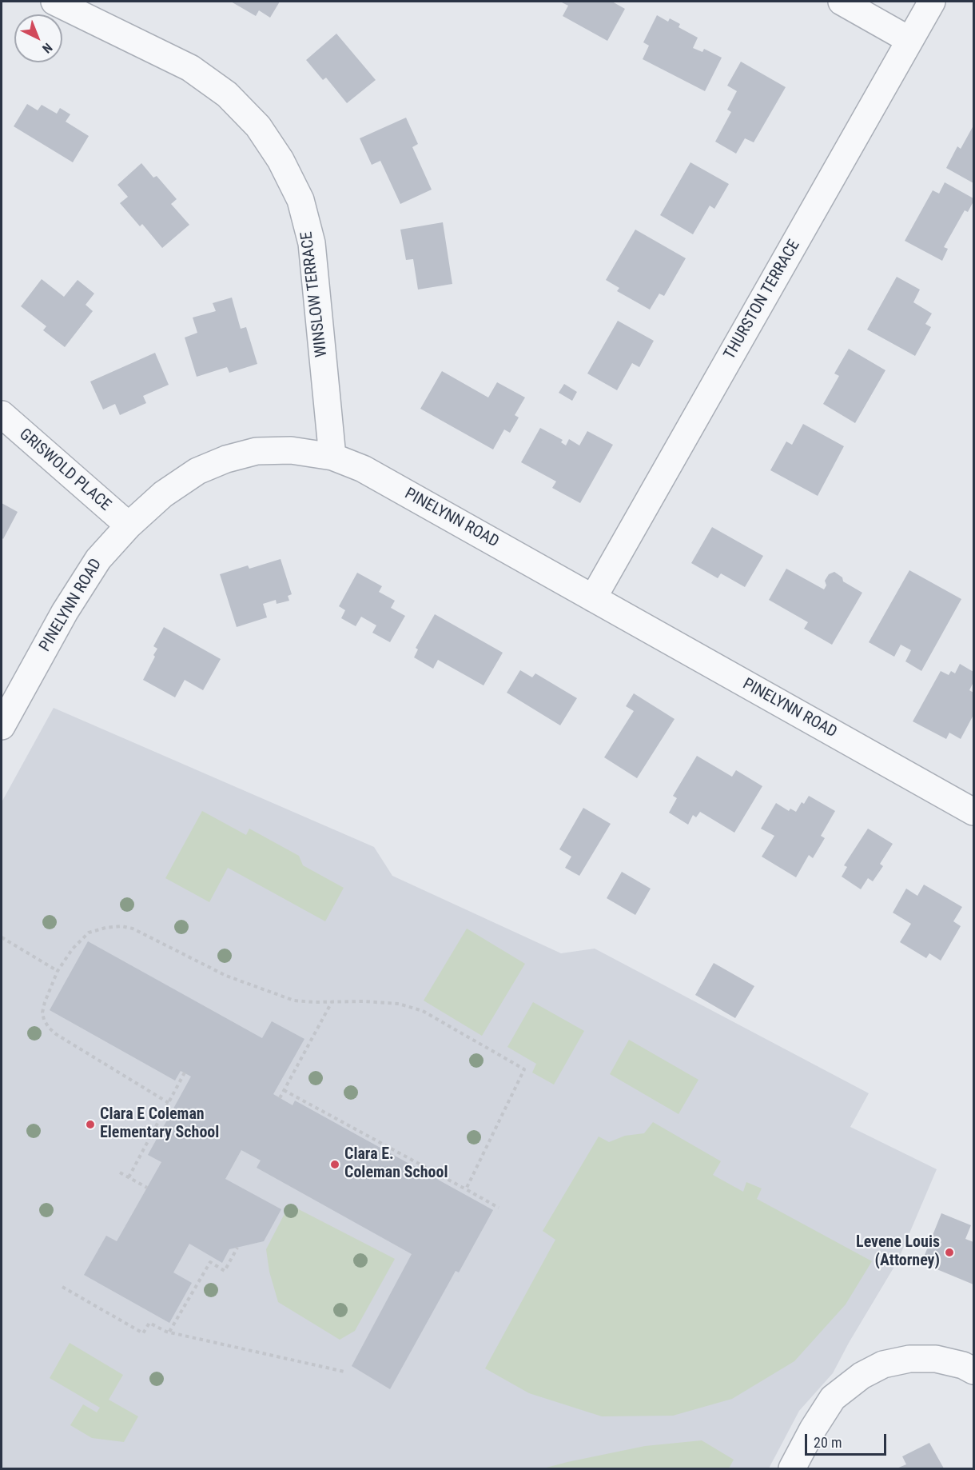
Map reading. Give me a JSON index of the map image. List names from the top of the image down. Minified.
{"streets":{"street":["WINSLOW TERRACE","THURSTON TERRACE","GRISWOLD PLACE","PINELYNN ROAD"]},"crossings":[["WINSLOW TERRACE","PINELYNN ROAD"],["THURSTON TERRACE","PINELYNN ROAD"],["GRISWOLD PLACE","PINELYNN ROAD"]],"places":["Clara E Coleman Elementary School","Clara E. Coleman School","Levene Louis (Attorney)"],"scale_bar":"20 m","north":"bottom right"}
